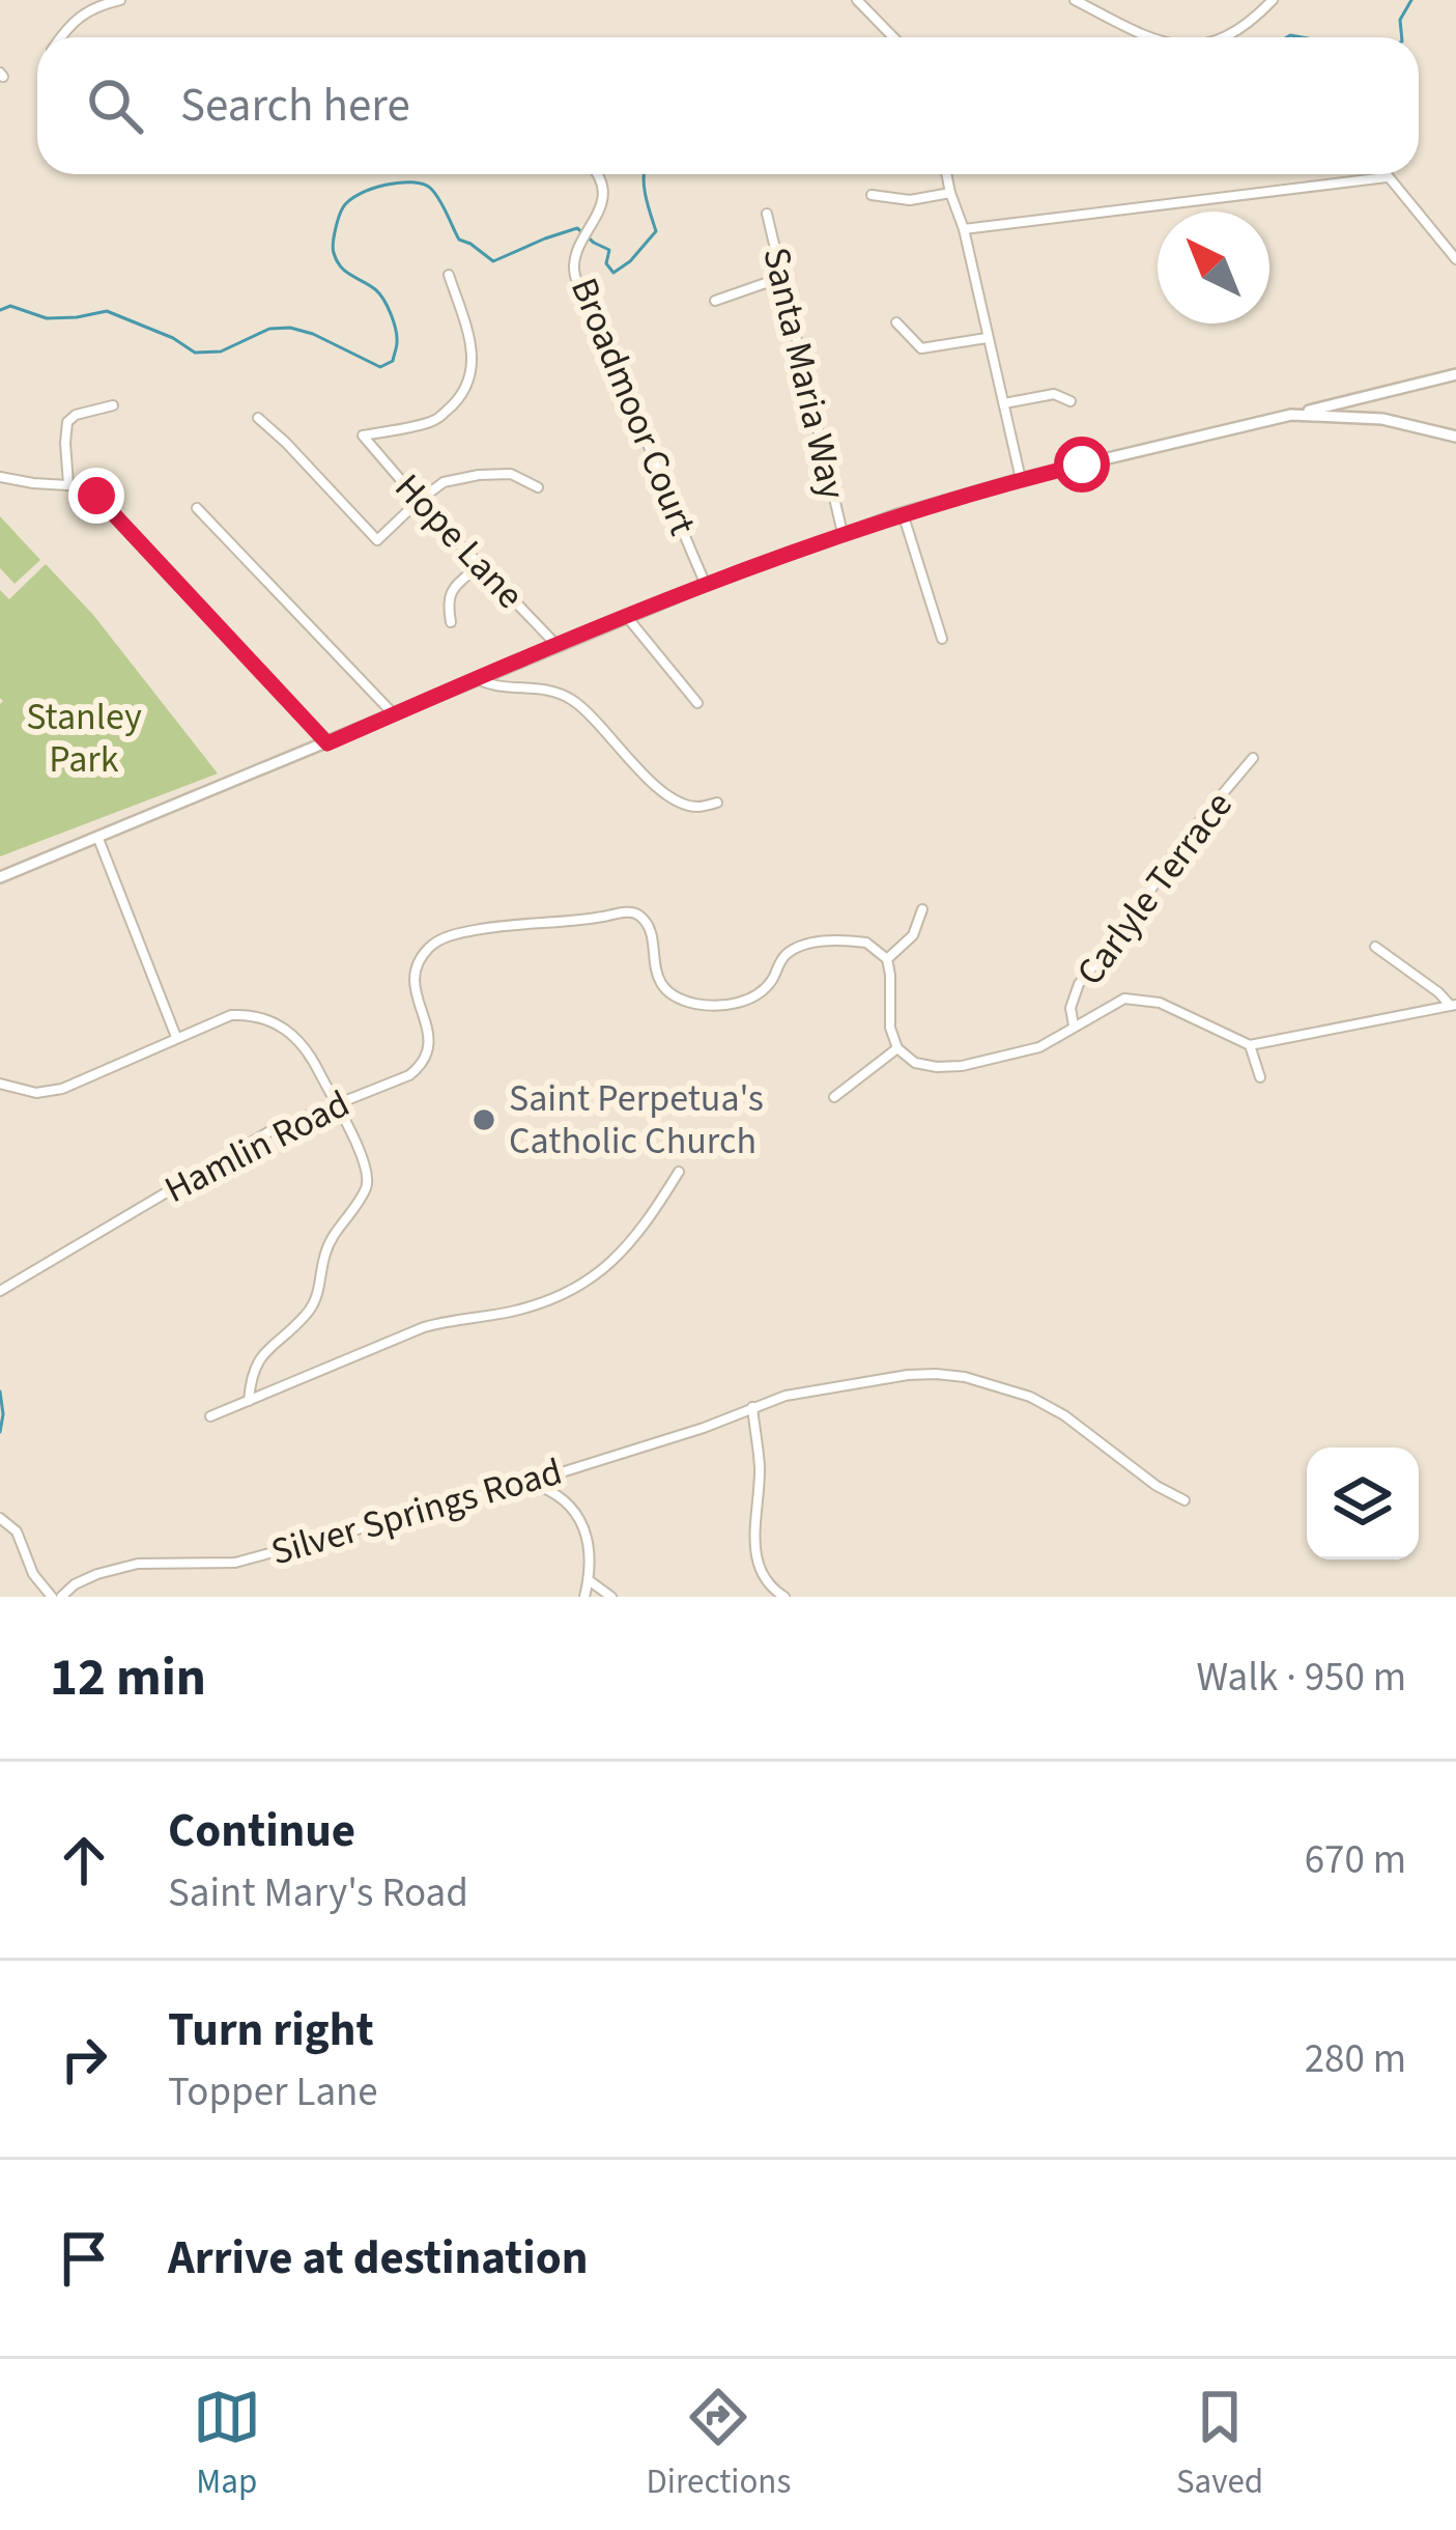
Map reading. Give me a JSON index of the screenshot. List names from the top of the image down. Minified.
{"streets":{"street":["Santa Maria Way","Broadmoor Court","Hope Lane","Carlyle Terrace","Hamlin Road","Silver Springs Road"]},"parks":["Stanley Park"],"places":["Saint Perpetua's Catholic Church"],"north":"top left","page":{"search":"Search here","heading":["12 min","Walk · 950 m"],"list":[["Continue","Saint Mary's Road","670 m"],["Turn right","Topper Lane","280 m"],"Arrive at destination"],"nav":["Map","Directions","Saved"]}}
